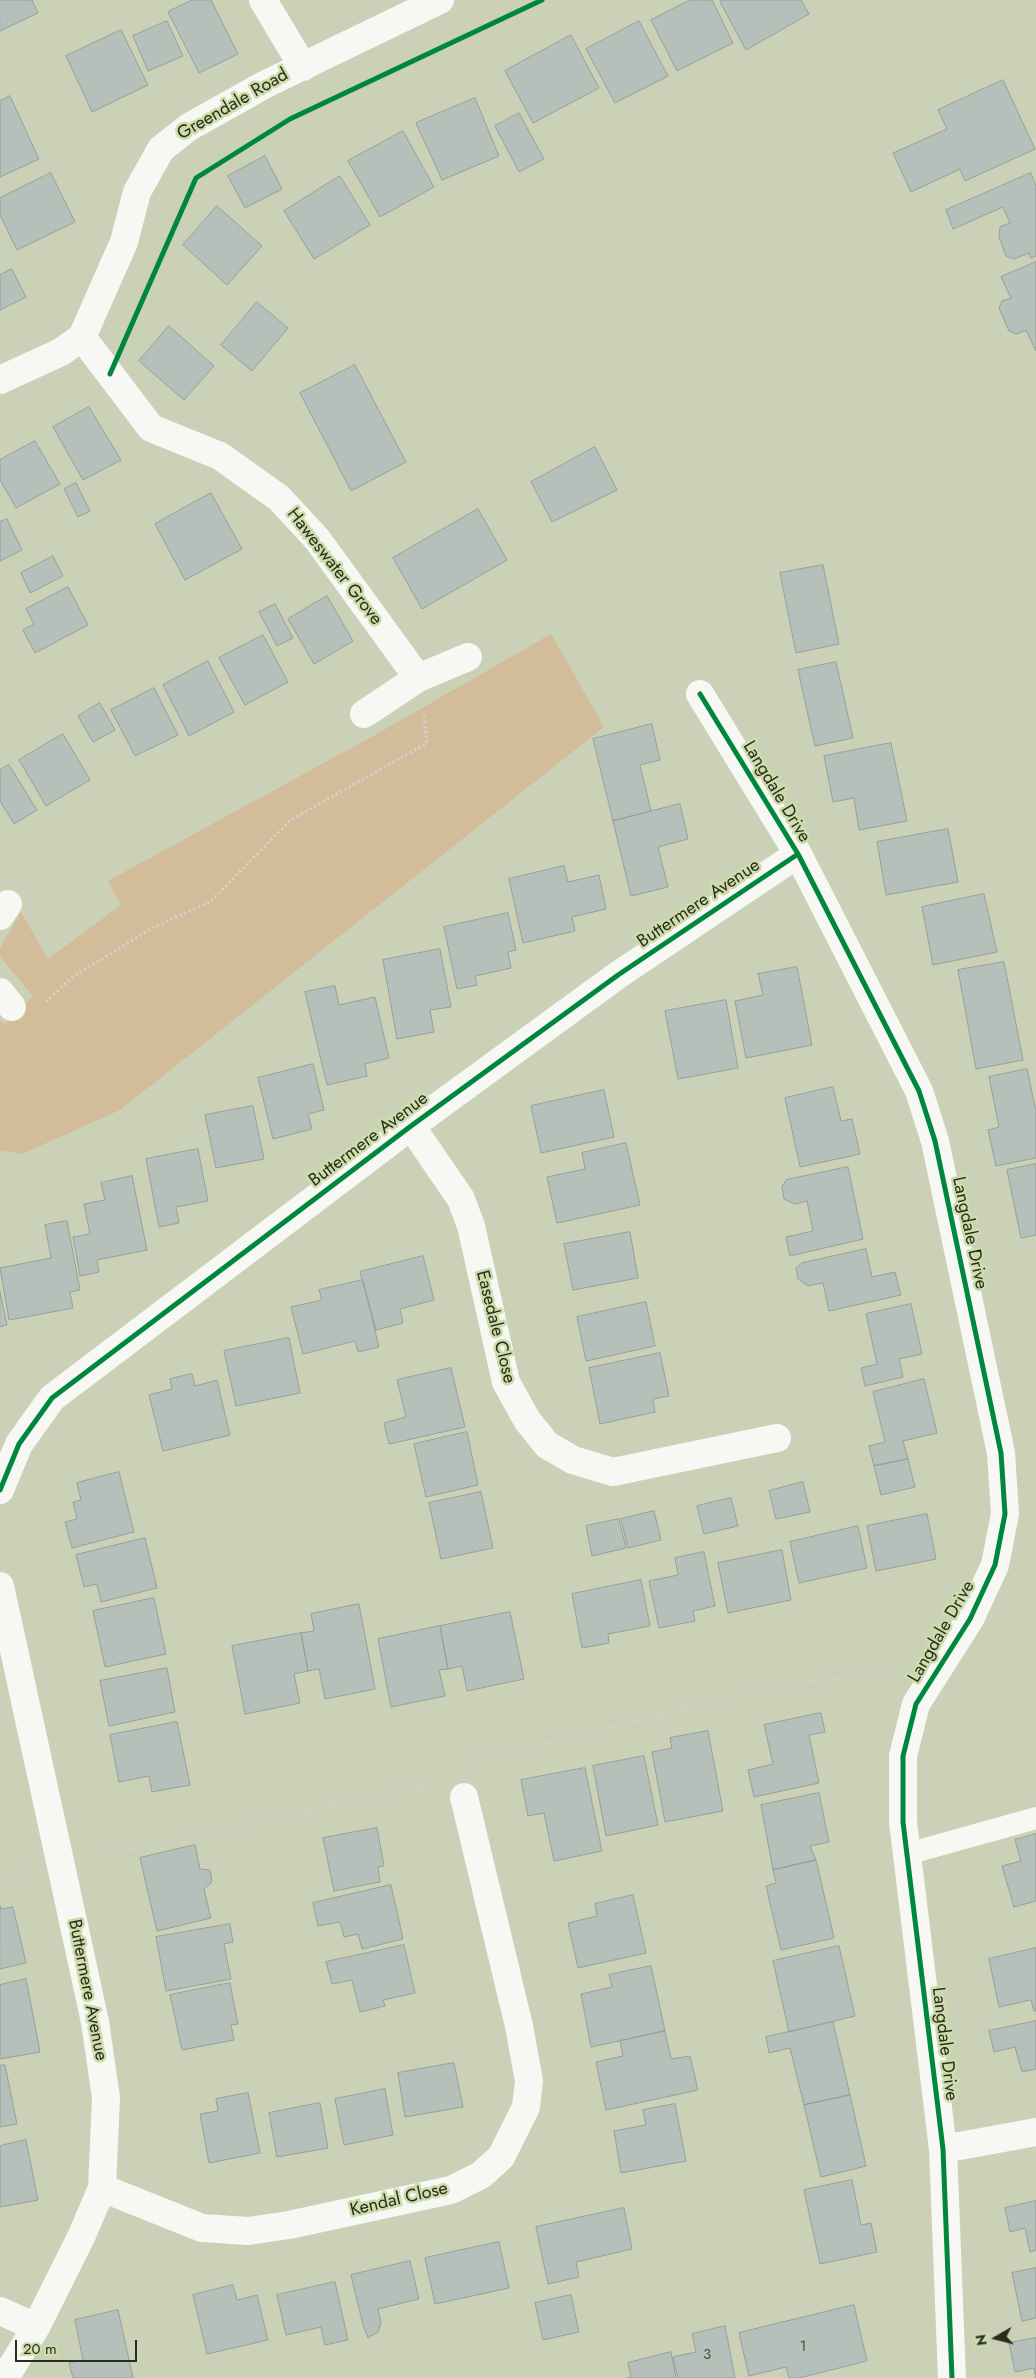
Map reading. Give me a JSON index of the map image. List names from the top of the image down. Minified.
{"streets":{"street":["Greendale Road","Haweswater Grove","Langdale Drive","Buttermere Avenue","Easedale Close","Kendal Close"]},"crossings":[["Greendale Road","Haweswater Grove"],["Langdale Drive","Buttermere Avenue"],["Buttermere Avenue","Easedale Close"],["Buttermere Avenue","Kendal Close"]],"house_numbers":["1","3"],"scale_bar":"20 m","north":"left"}
